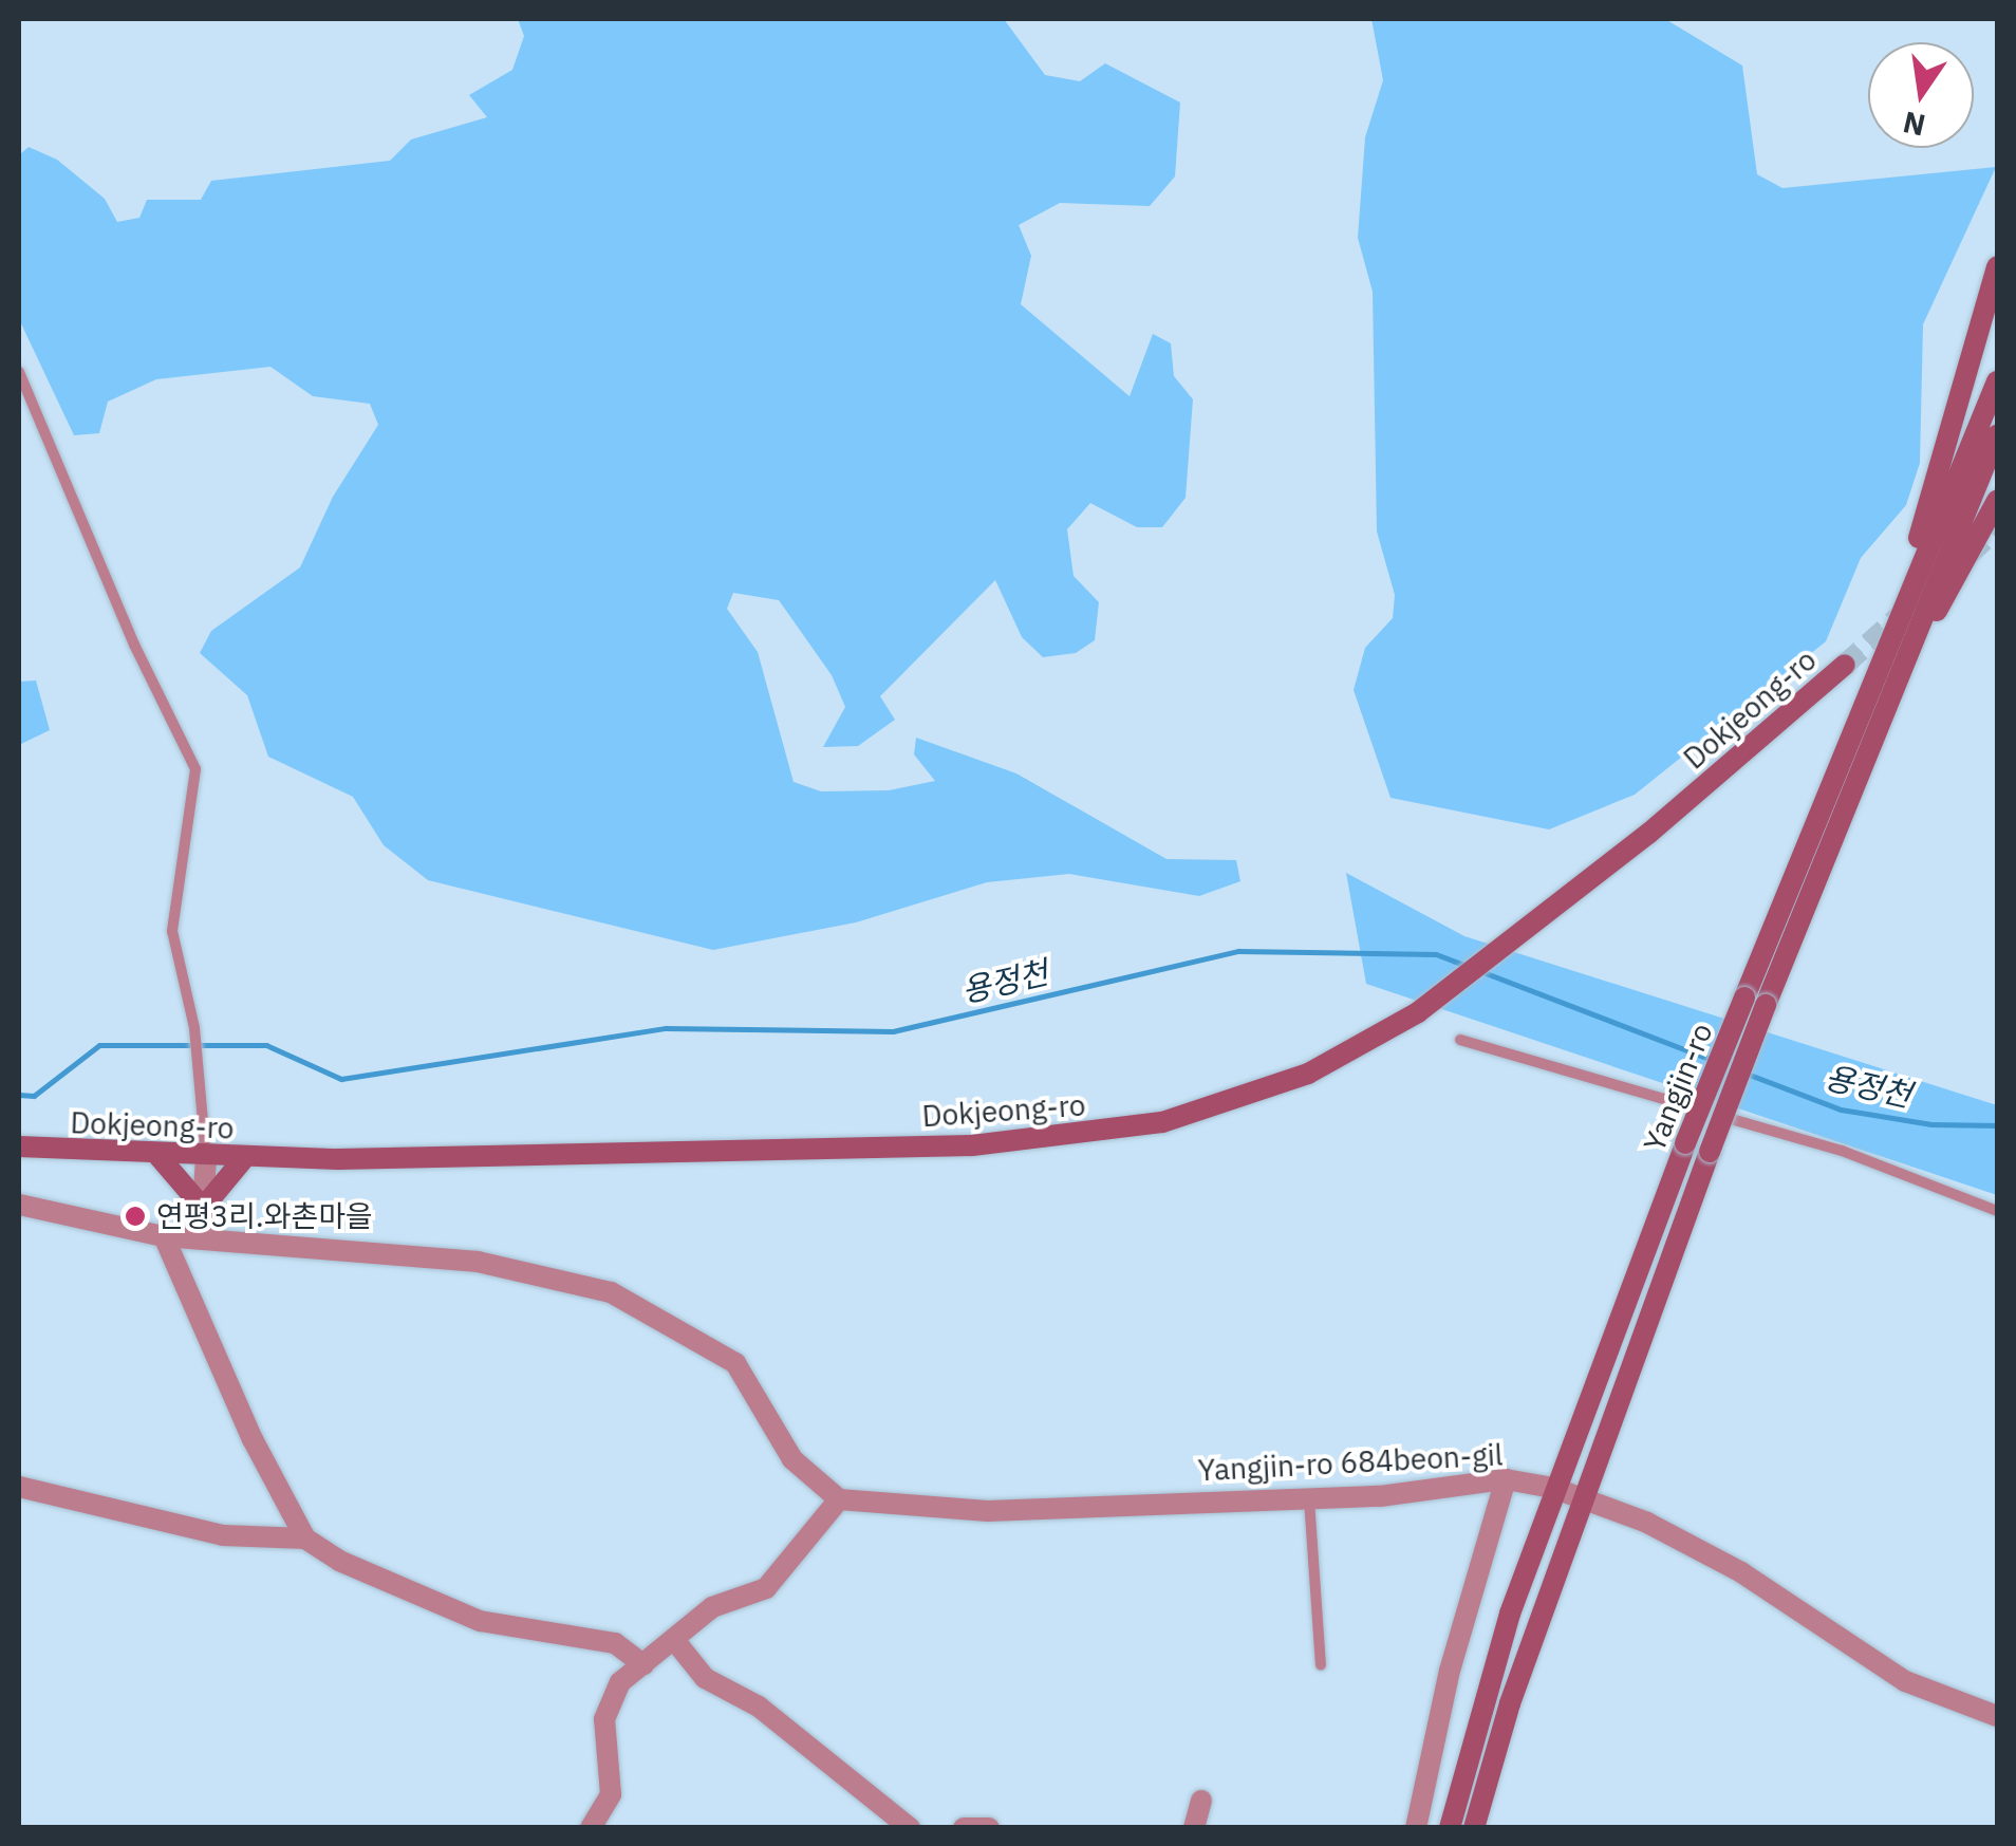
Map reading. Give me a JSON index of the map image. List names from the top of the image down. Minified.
{"streets":{"main road":["Dokjeong-ro","Yangjin-ro"],"street":["Yangjin-ro 684beon-gil"]},"crossings":[["Yangjin-ro","Yangjin-ro 684beon-gil"]],"water":["용정천"],"places":["연평3리.와촌마을"],"north":"bottom"}
